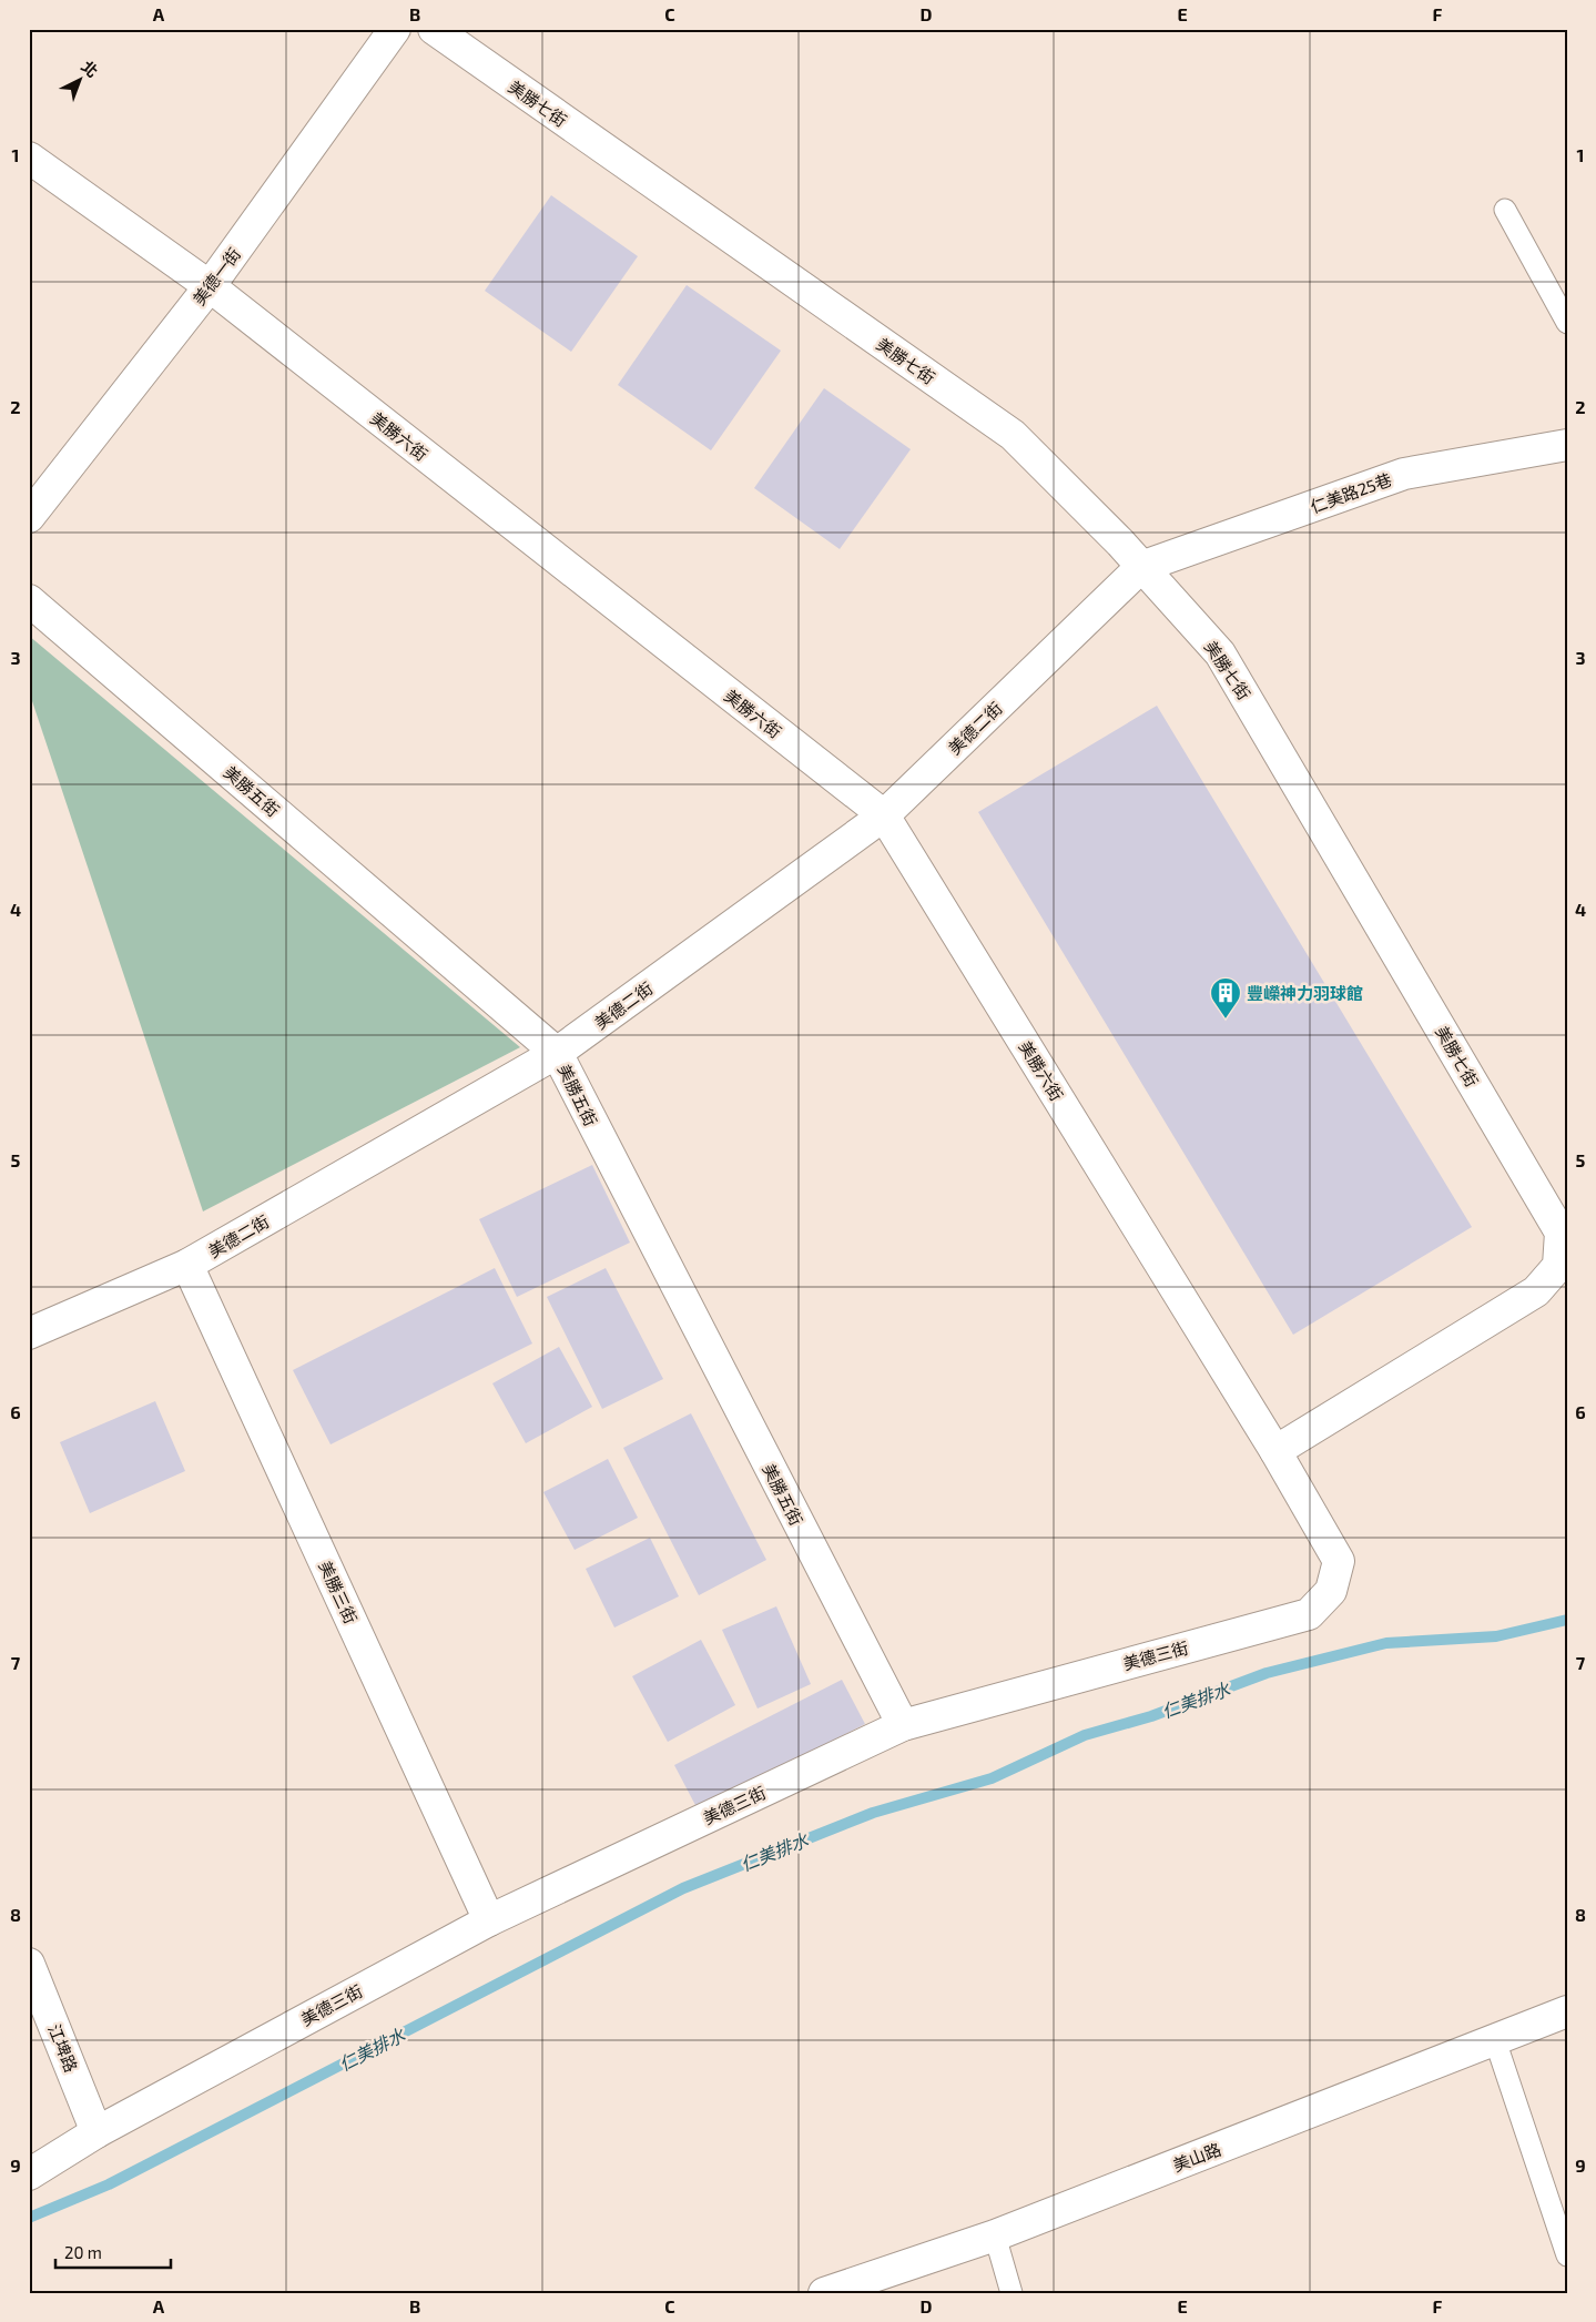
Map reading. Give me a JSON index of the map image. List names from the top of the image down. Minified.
{"streets":{"street":["美勝七街","美德一街","美勝六街","仁美路25巷","美德二街","美勝五街","美勝三街","美德三街","江埤路","美山路"]},"crossings":[["美勝七街","美勝六街"],["美勝七街","仁美路25巷"],["美勝七街","美德二街"],["美勝七街","美德三街"],["美德一街","美勝六街"],["美勝六街","美德二街"],["美勝六街","美德三街"],["仁美路25巷","美德二街"],["美德二街","美勝五街"],["美德二街","美勝三街"],["美勝五街","美德三街"],["美勝三街","美德三街"],["美德三街","江埤路"]],"water":["仁美排水"],"places":{"building":["豐嶸神力羽球館"]},"scale_bar":"20 m","north":"top right","grid":{"columns":["A","B","C","D","E","F"],"rows":["1","2","3","4","5","6","7","8","9"]}}
